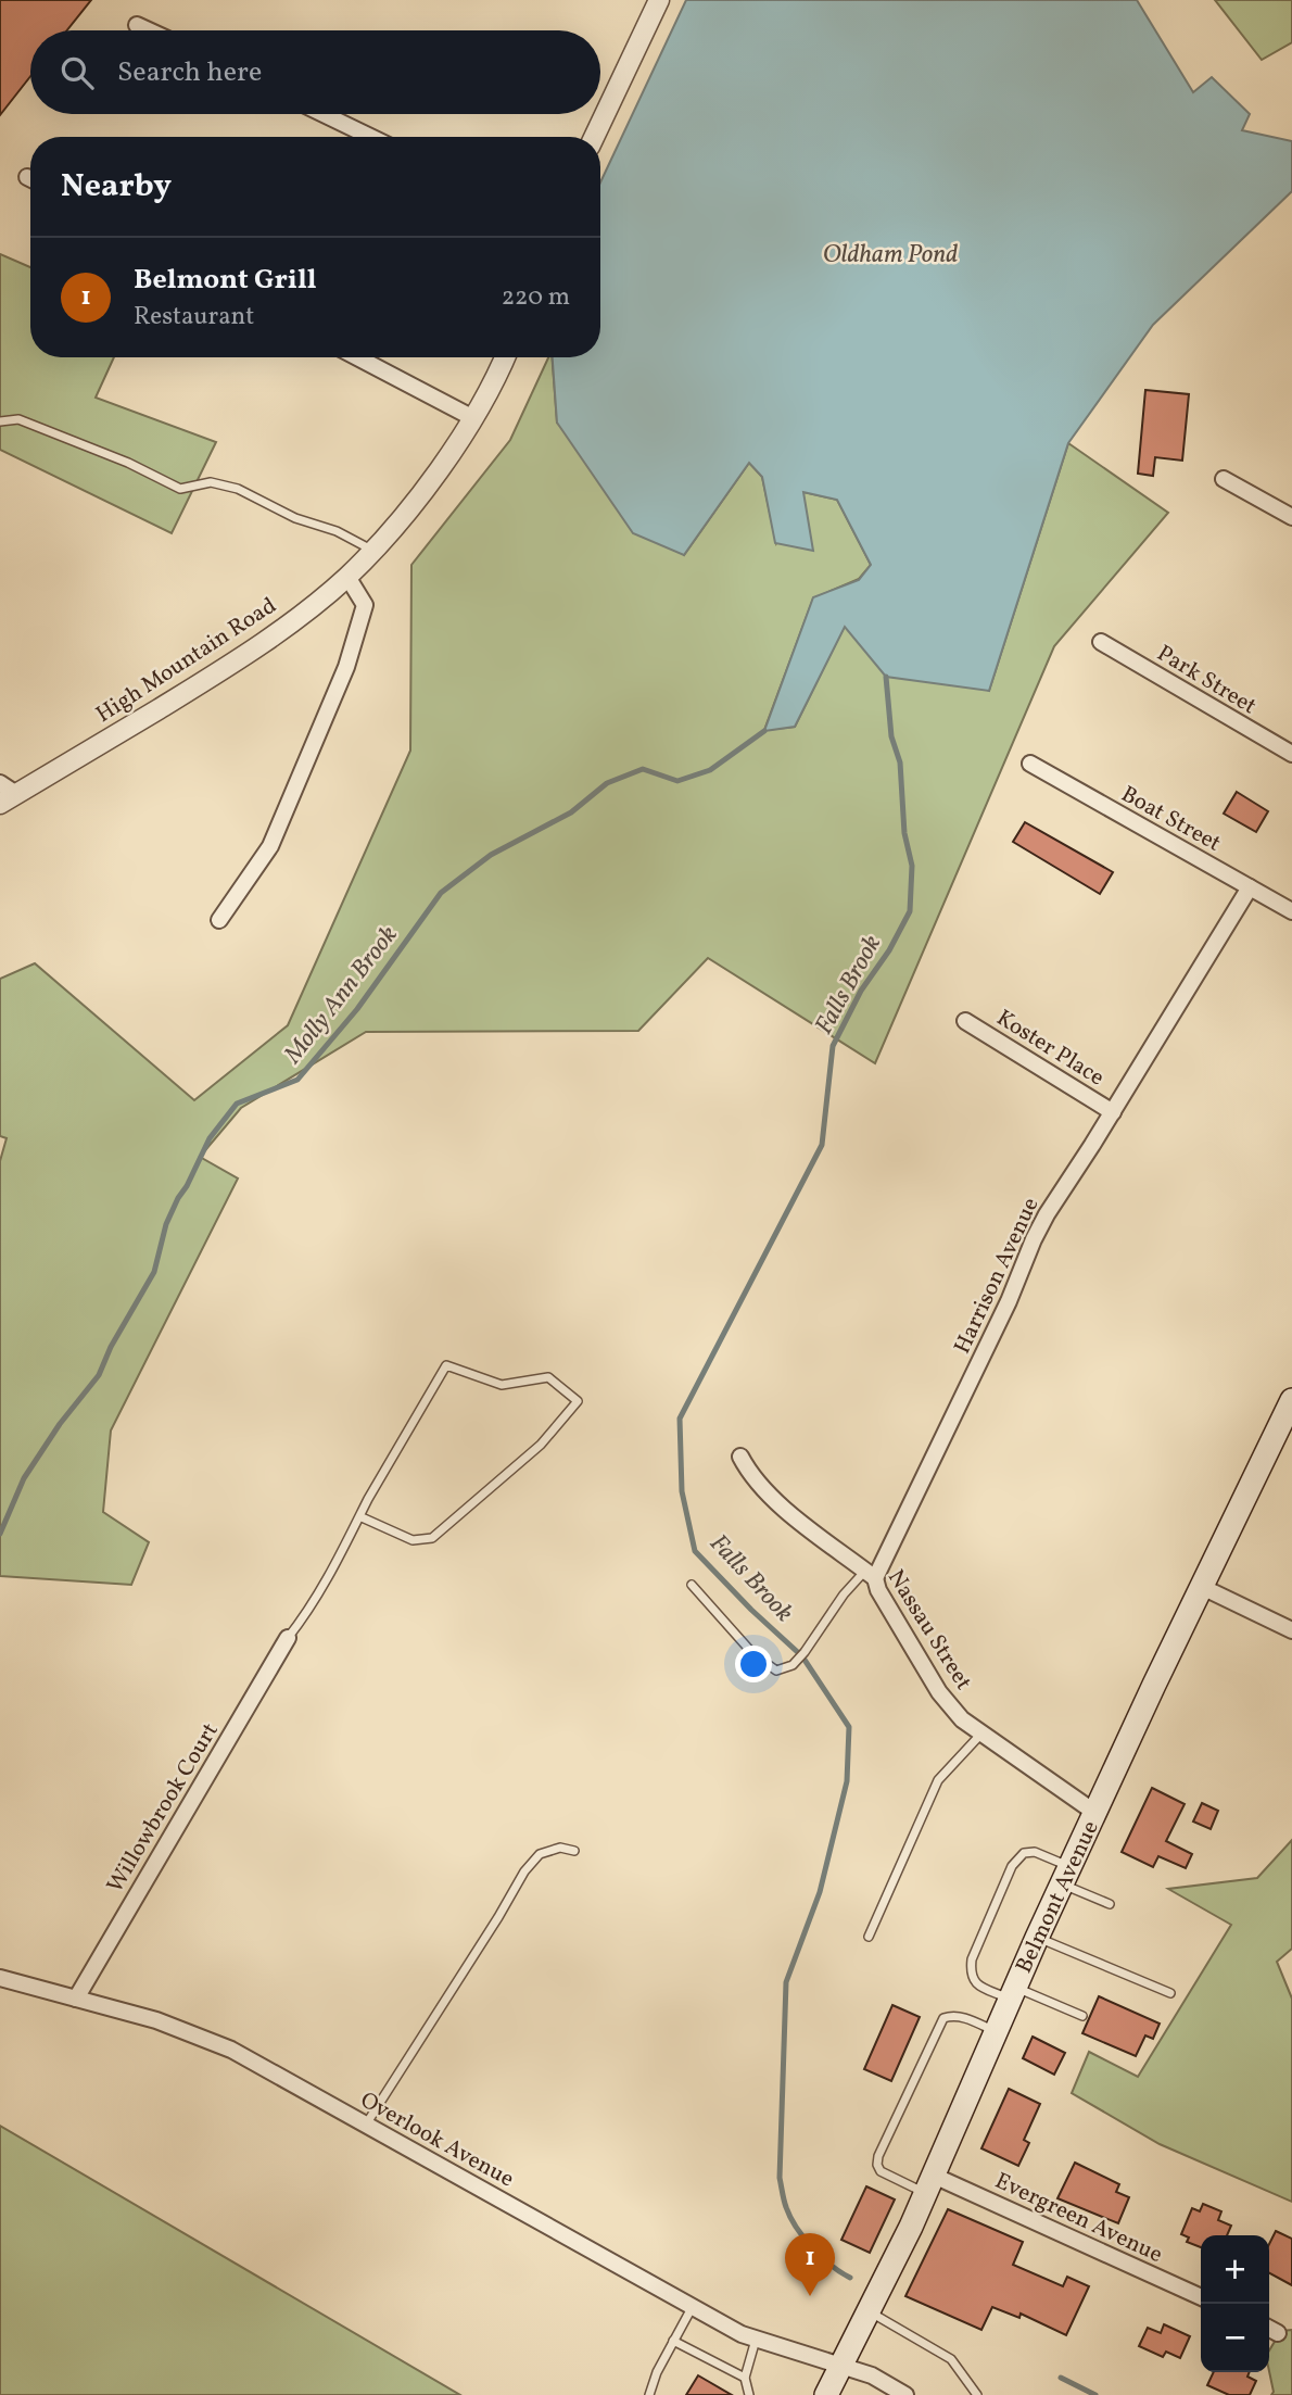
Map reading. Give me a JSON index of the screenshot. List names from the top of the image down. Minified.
{"streets":{"main road":["Belmont Avenue"],"street":["High Mountain Road","Park Street","Boat Street","Koster Place","Harrison Avenue","Nassau Street","Willowbrook Court","Overlook Avenue","Evergreen Avenue"]},"crossings":[["Boat Street","Harrison Avenue"],["Koster Place","Harrison Avenue"],["Harrison Avenue","Nassau Street"],["Nassau Street","Belmont Avenue"],["Willowbrook Court","Overlook Avenue"],["Belmont Avenue","Overlook Avenue"],["Belmont Avenue","Evergreen Avenue"]],"water":["Oldham Pond","Falls Brook","Molly Ann Brook"],"page":{"search":"Search here","heading":"Nearby","list":[{"mark":"1","name":"Belmont Grill","note":"Restaurant","value":"220 m"}],"pins":"1","map_buttons":["+","−"]}}
